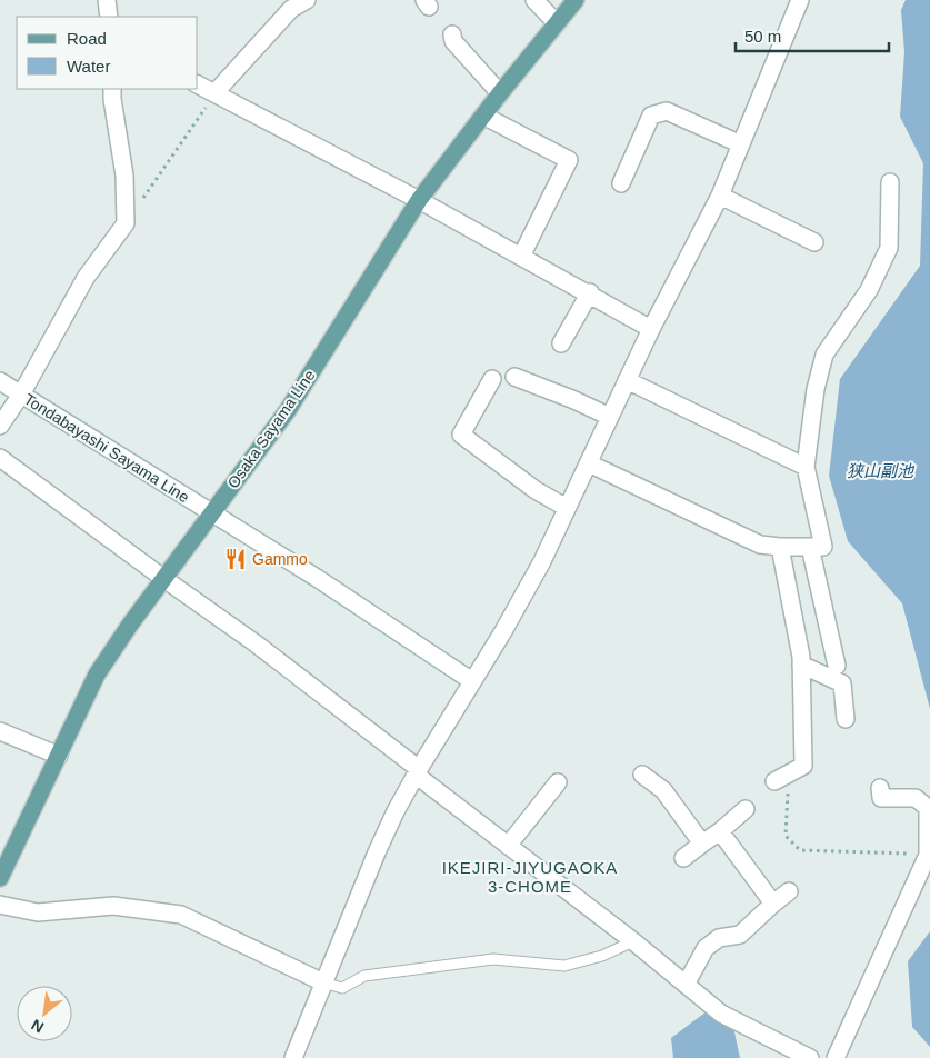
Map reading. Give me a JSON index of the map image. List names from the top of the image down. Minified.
{"streets":{"main road":["Osaka Sayama Line"],"street":["Tondabayashi Sayama Line"]},"crossings":[["Osaka Sayama Line","Tondabayashi Sayama Line"]],"districts":["IKEJIRI-JIYUGAOKA 3-CHOME"],"water":["狭山副池"],"places":{"restaurant":["Gammo"]},"legend":["Road","Water"],"scale_bar":"50 m","north":"bottom left"}
